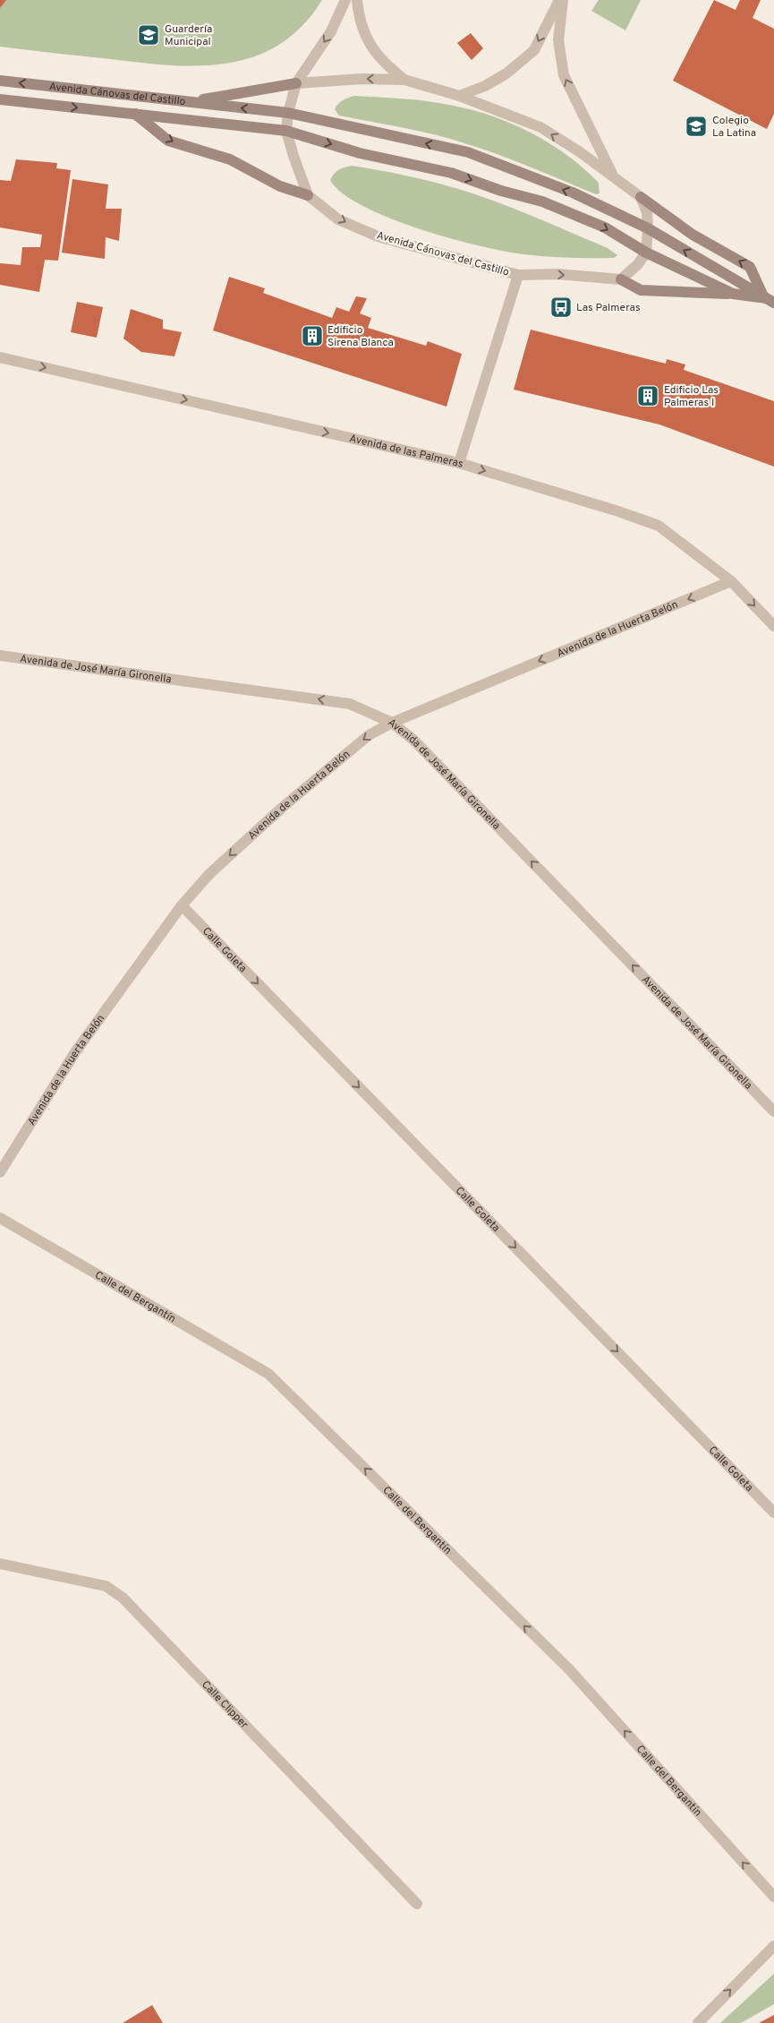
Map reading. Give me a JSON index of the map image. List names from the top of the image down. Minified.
{"streets":{"main road":["Avenida Cánovas del Castillo"],"street":["Avenida de las Palmeras","Avenida de la Huerta Belón","Avenida de José María Gironella","Calle Goleta","Calle del Bergantín","Calle Clipper"]},"crossings":[["Avenida de las Palmeras","Avenida de la Huerta Belón"],["Avenida de la Huerta Belón","Avenida de José María Gironella"],["Avenida de la Huerta Belón","Calle Goleta"]],"one_way":["Avenida de las Palmeras","Avenida de la Huerta Belón","Avenida de José María Gironella","Calle Goleta","Calle del Bergantín"],"places":{"school or university":["Guardería Municipal","Colegio La Latina"],"bus stop":["Las Palmeras"],"building":["Edificio Sirena Blanca","Edificio Las Palmeras I"]}}
